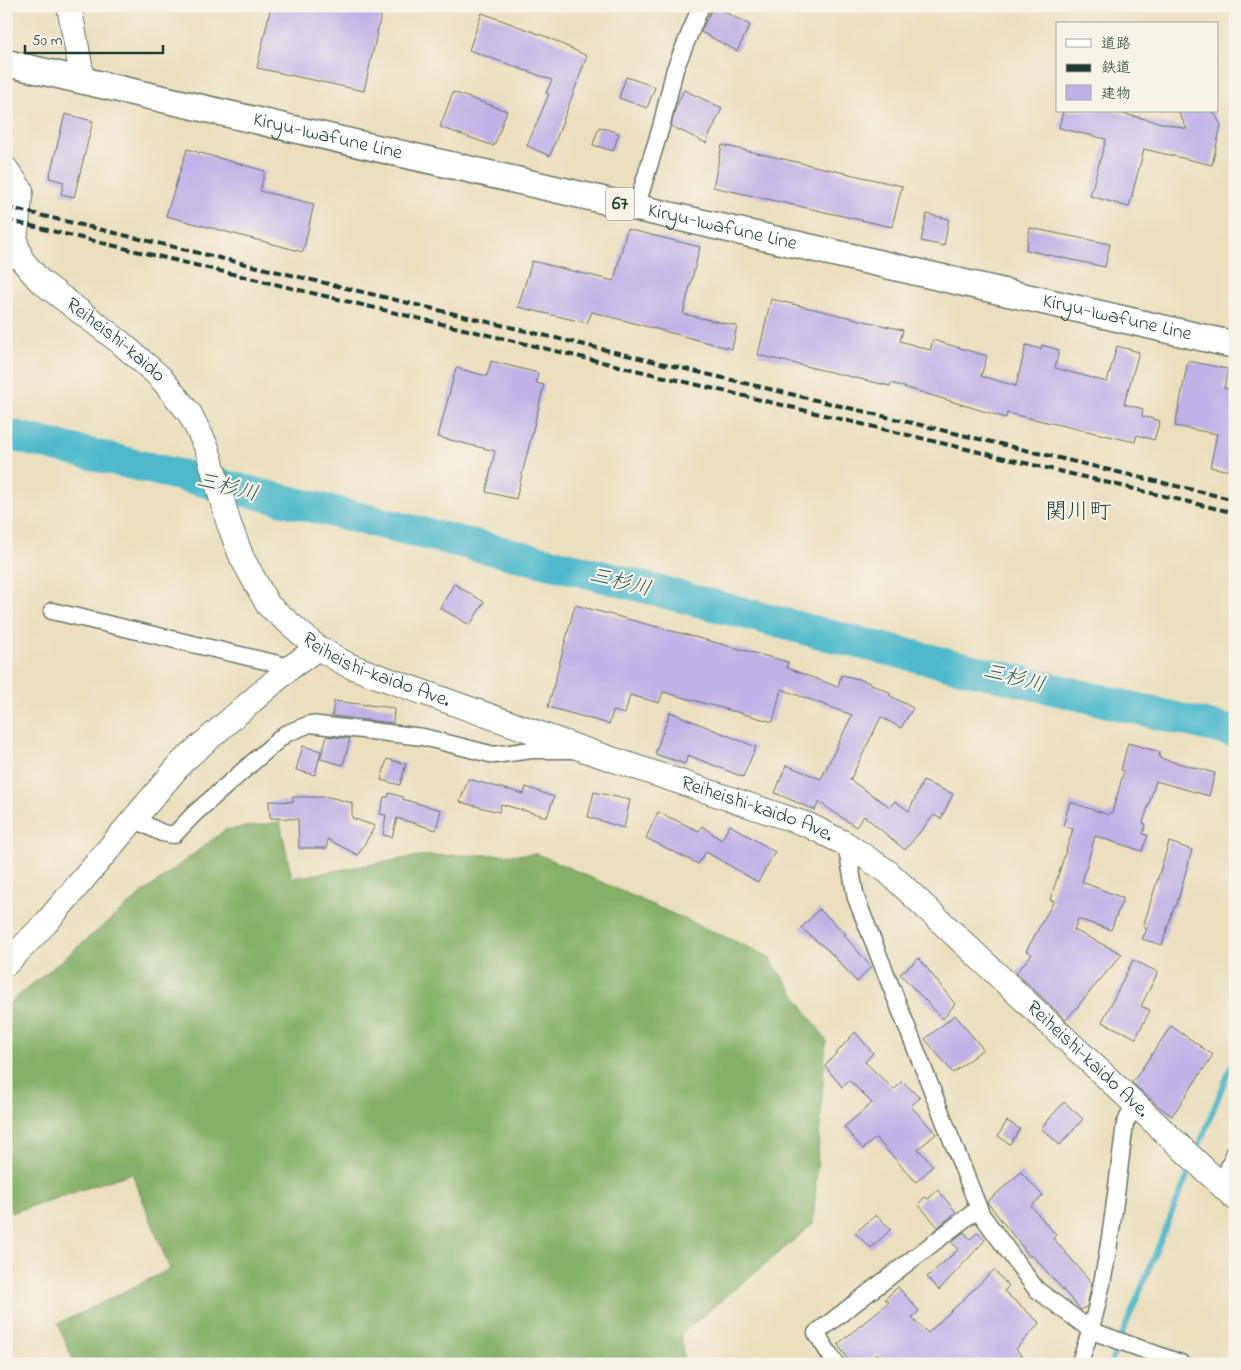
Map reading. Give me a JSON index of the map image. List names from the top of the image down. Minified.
{"streets":{"main road":["Kiryu-Iwafune Line","67"],"street":["Reiheishi-kaido","Reiheishi-kaido Ave."]},"crossings":[["Reiheishi-kaido","Reiheishi-kaido Ave."]],"districts":["関川町"],"water":["三杉川"],"legend":["道路","鉄道","建物"],"scale_bar":"50 m"}
